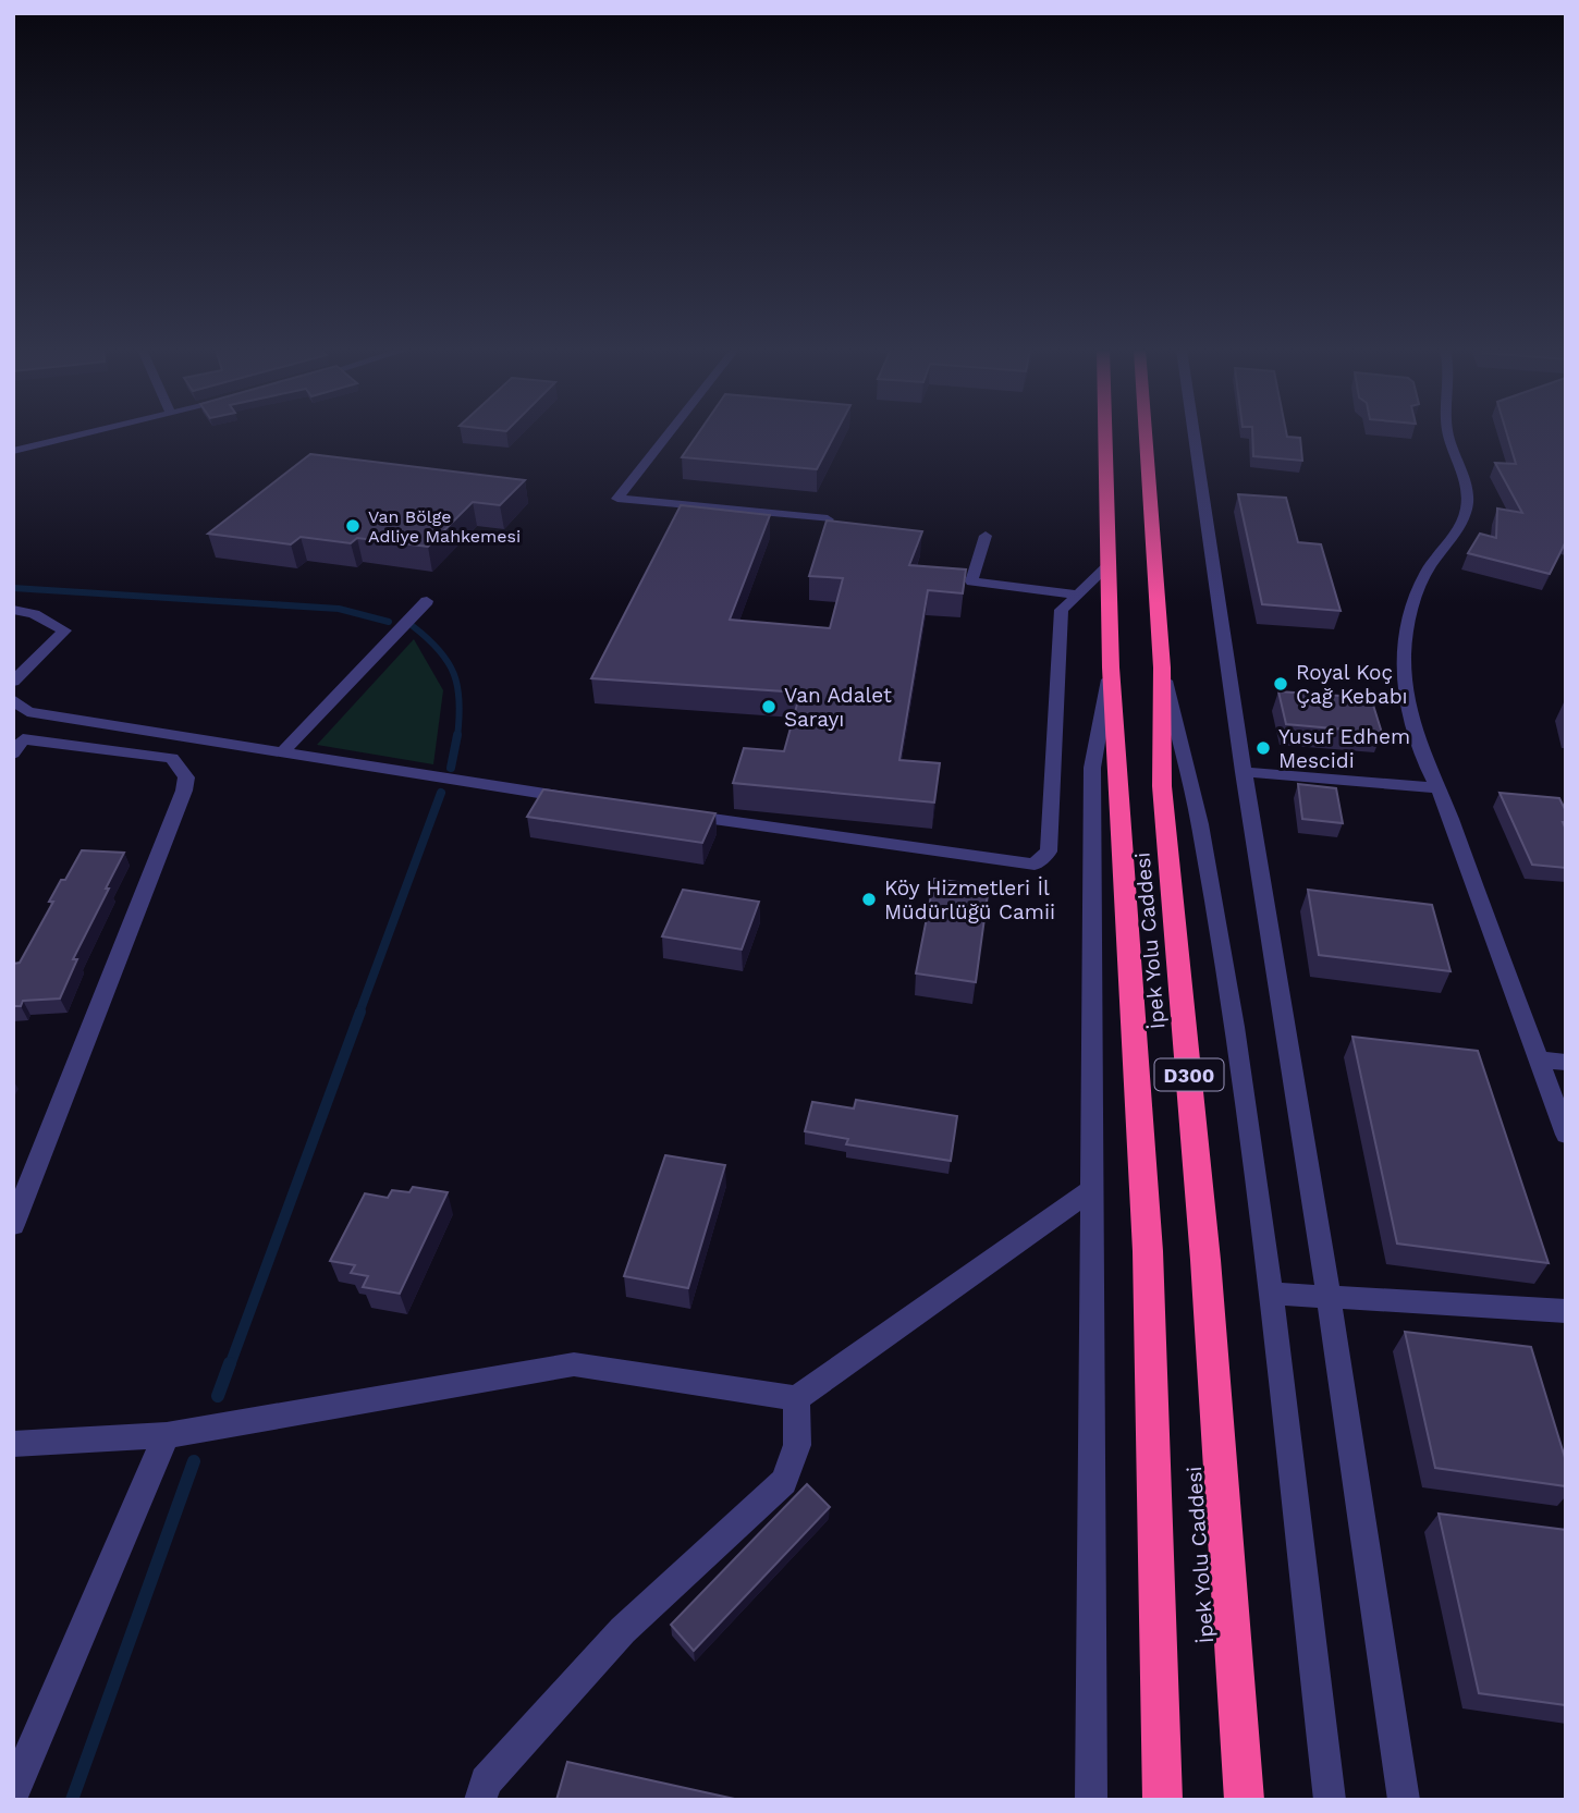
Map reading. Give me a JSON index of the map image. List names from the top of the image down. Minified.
{"streets":{"highway":["İpek Yolu Caddesi","D300"]},"places":["Van Bölge Adliye Mahkemesi","Royal Koç Çağ Kebabı","Van Adalet Sarayı","Yusuf Edhem Mescidi","Köy Hizmetleri İl Müdürlüğü Camii"]}
